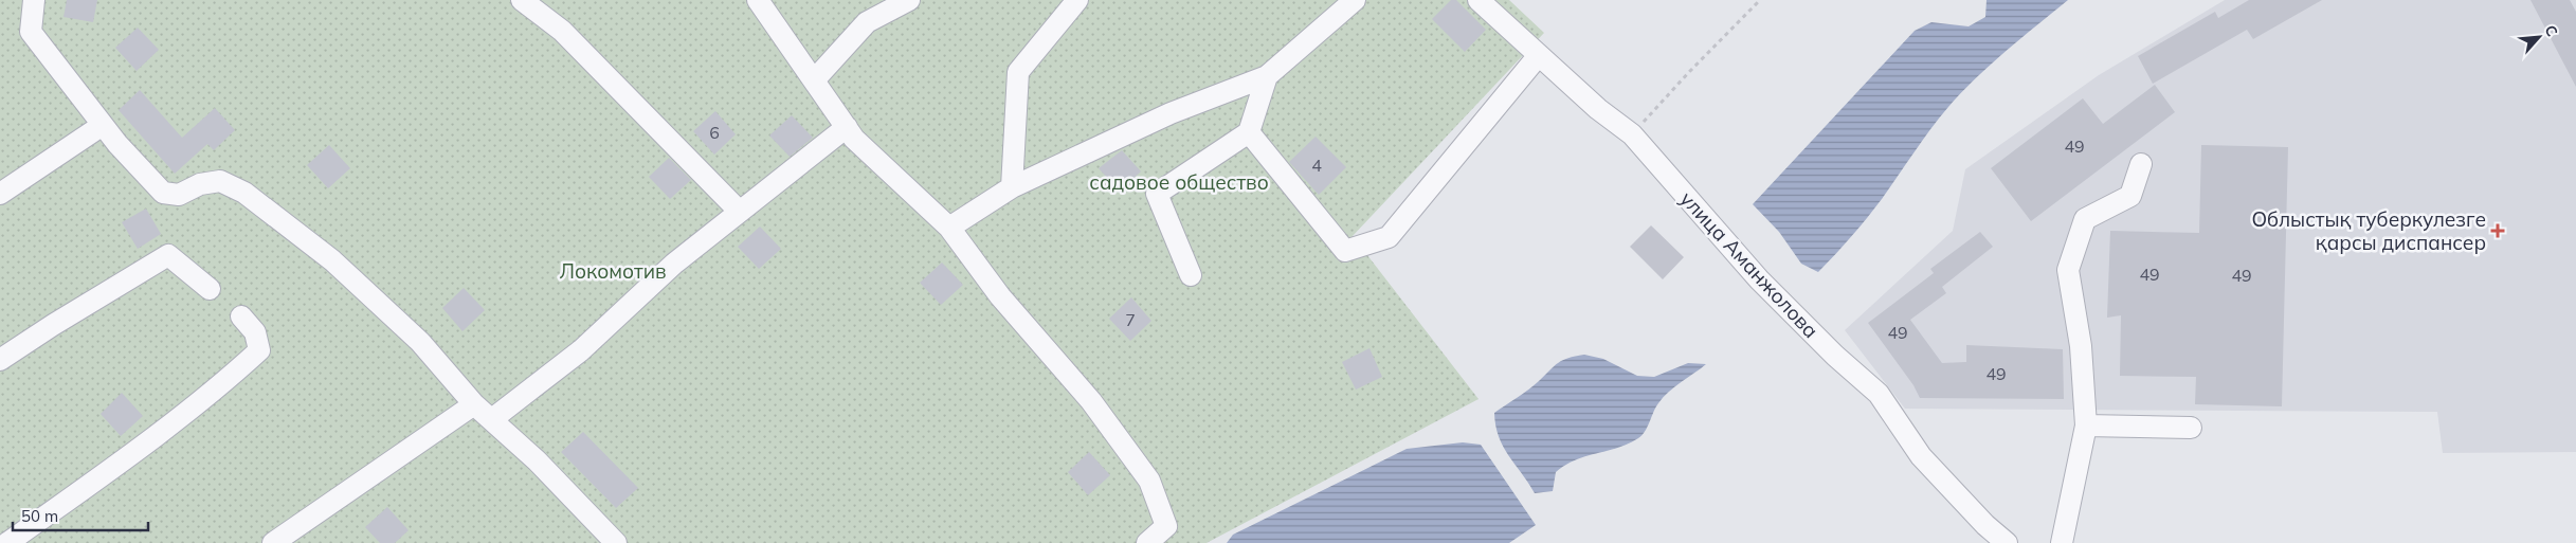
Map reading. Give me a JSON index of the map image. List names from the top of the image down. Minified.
{"streets":{"street":["улица Аманжолова"]},"parks":["садовое общество","Локомотив"],"places":{"health":["Облыстық туберкулезге қарсы диспансер"]},"house_numbers":["6","49","4","49","49","7","49","49"],"scale_bar":"50 m","north":"top right"}
